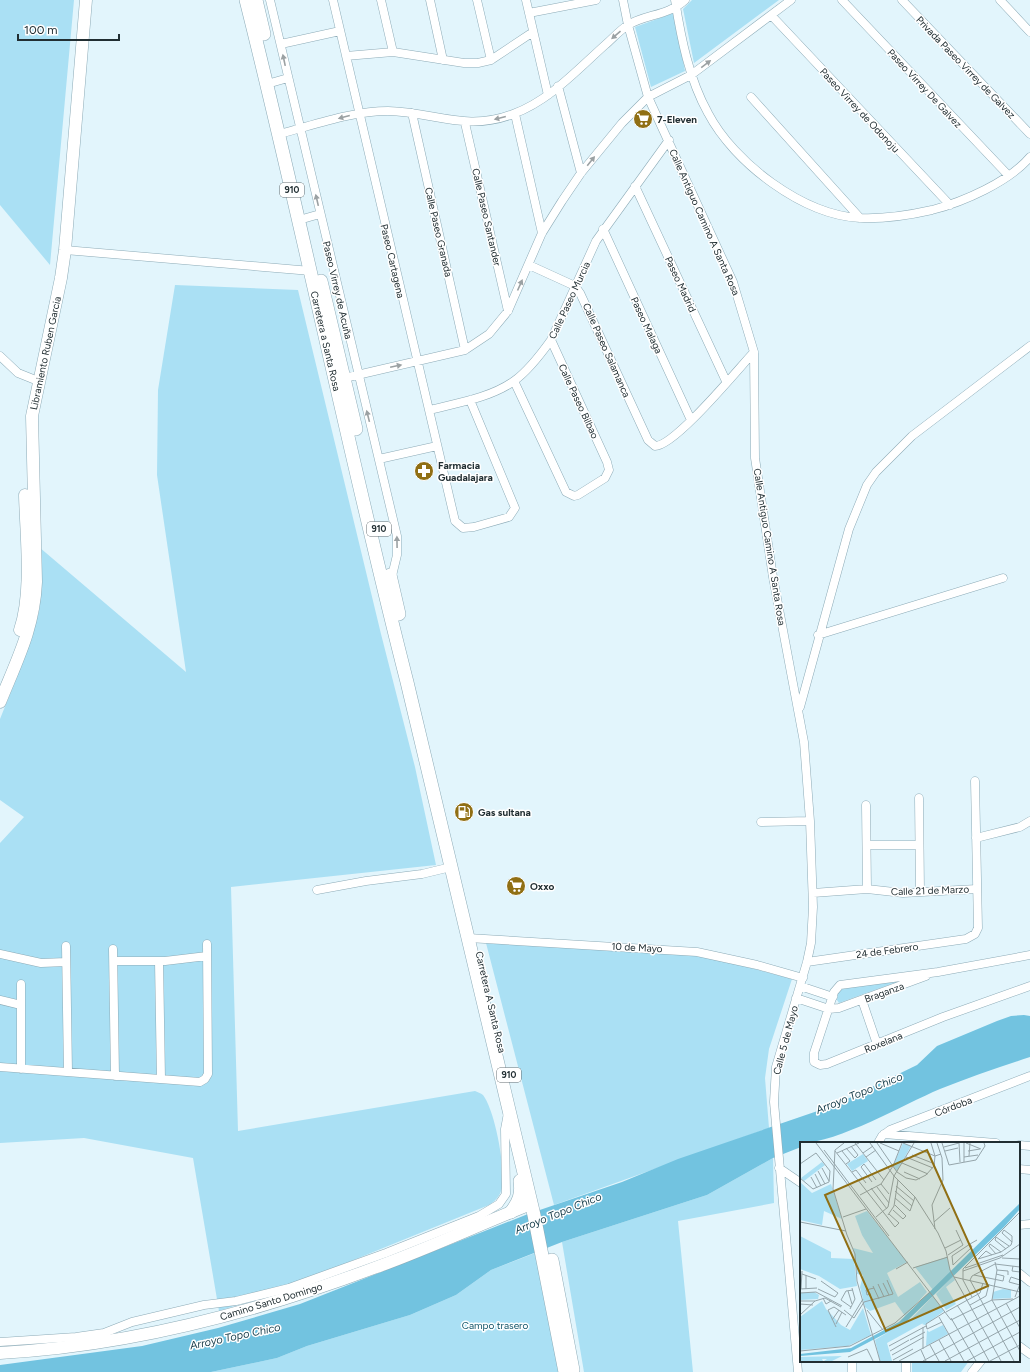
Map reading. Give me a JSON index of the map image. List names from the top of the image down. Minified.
{"streets":{"main road":["910","Carretera a Santa Rosa","Carretera A Santa Rosa"],"street":["Privada Paseo Virrey de Galvez","Paseo Virrey De Galvez","Paseo Virrey de Odonoju","Calle Paseo Santander","Calle Antiguo Camino A Santa Rosa","Calle Paseo Granada","Paseo Cartagena","Paseo Madrid","Paseo Virrey de Acuña","Calle Paseo Murcia","Paseo Malaga","Calle Paseo Salamanca","Libramiento Ruben Garcia","Calle Paseo Bilbao","Calle 21 de Marzo","10 de Mayo","24 de Febrero","Braganza","Calle 5 de Mayo","Roxelana","Córdoba","Camino Santo Domingo"]},"crossings":[["Calle Antiguo Camino A Santa Rosa","Calle Paseo Murcia"],["Calle Antiguo Camino A Santa Rosa","Calle 5 de Mayo"],["Paseo Cartagena","Calle Paseo Murcia"],["Paseo Madrid","Calle Paseo Murcia"],["Paseo Virrey de Acuña","Carretera a Santa Rosa"],["Calle Paseo Murcia","Paseo Malaga"],["Calle Paseo Murcia","Calle Paseo Salamanca"],["Calle Paseo Murcia","Calle Paseo Bilbao"],["Paseo Malaga","Calle Paseo Salamanca"],["Carretera a Santa Rosa","Carretera A Santa Rosa"],["Calle 21 de Marzo","24 de Febrero"],["Calle 21 de Marzo","Calle 5 de Mayo"],["10 de Mayo","Carretera A Santa Rosa"],["10 de Mayo","Calle 5 de Mayo"],["10 de Mayo","Roxelana"],["24 de Febrero","Calle 5 de Mayo"],["Braganza","Roxelana"],["Carretera A Santa Rosa","Camino Santo Domingo"]],"one_way":["Paseo Virrey de Acuña"],"water":["Arroyo Topo Chico"],"parks":["Campo trasero"],"places":{"supermarket":["7-Eleven","Oxxo"],"pharmacy":["Farmacia Guadalajara"],"fuel station":["Gas sultana"]},"scale_bar":"100 m"}
